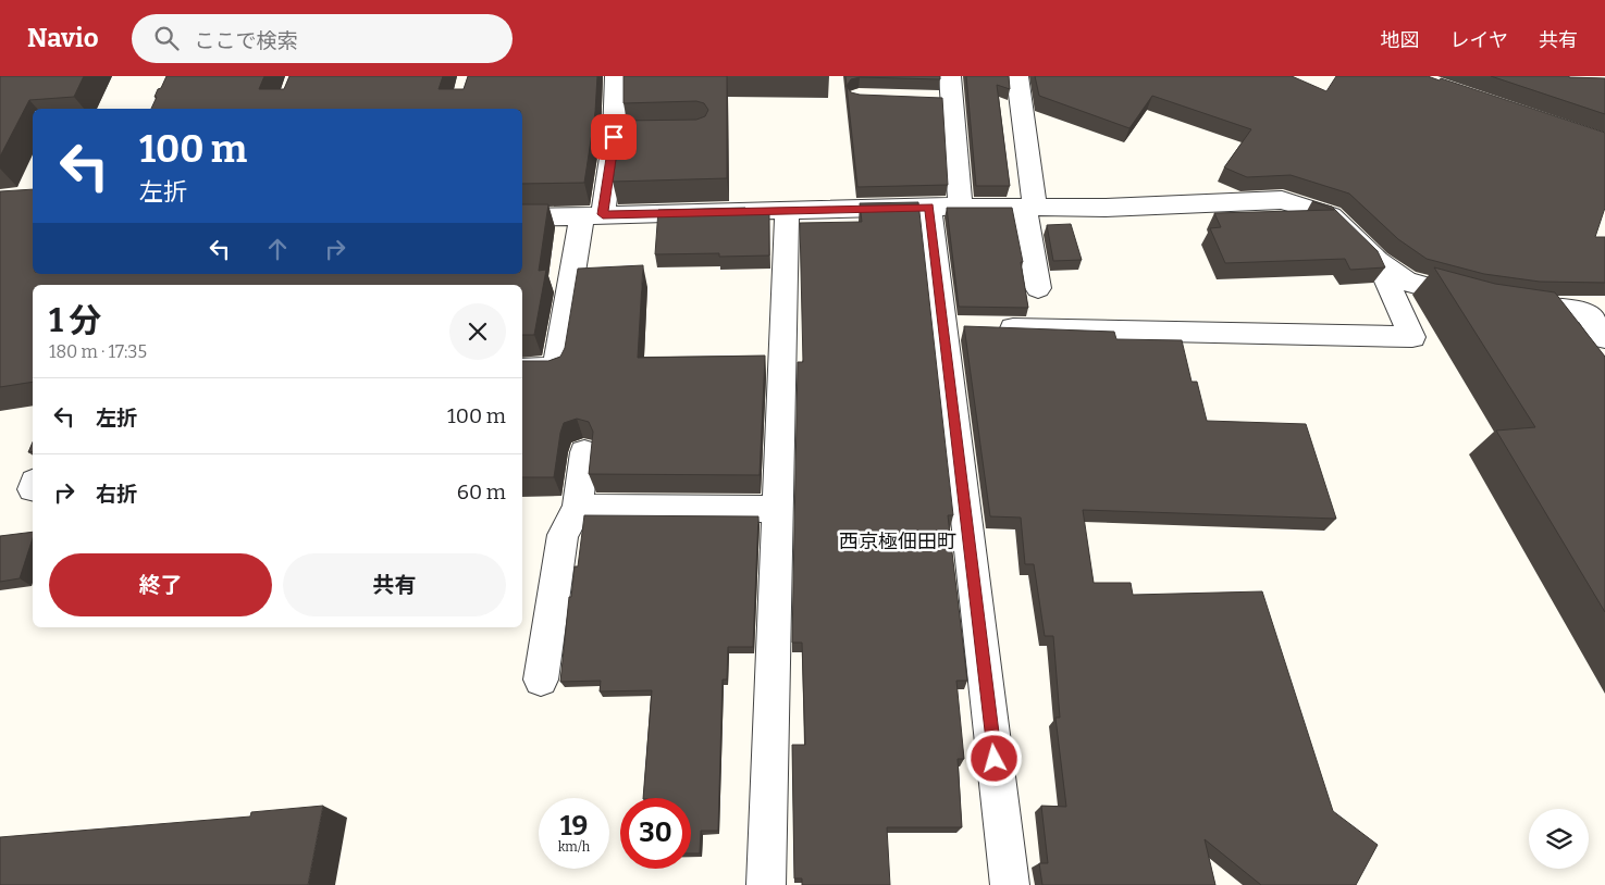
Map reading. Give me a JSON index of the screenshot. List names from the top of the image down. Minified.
{"districts":["西京極佃田町"],"page":{"header":"Navio","search":"ここで検索","nav":["地図","レイヤ","共有"],"turn":["100 m","左折"],"heading":["1 分","180 m · 17:35"],"list":[{"name":"左折","value":"100 m"},{"name":"右折","value":"60 m"}],"buttons":["終了","共有"],"speed":"19 km/h","limit":"30"}}
